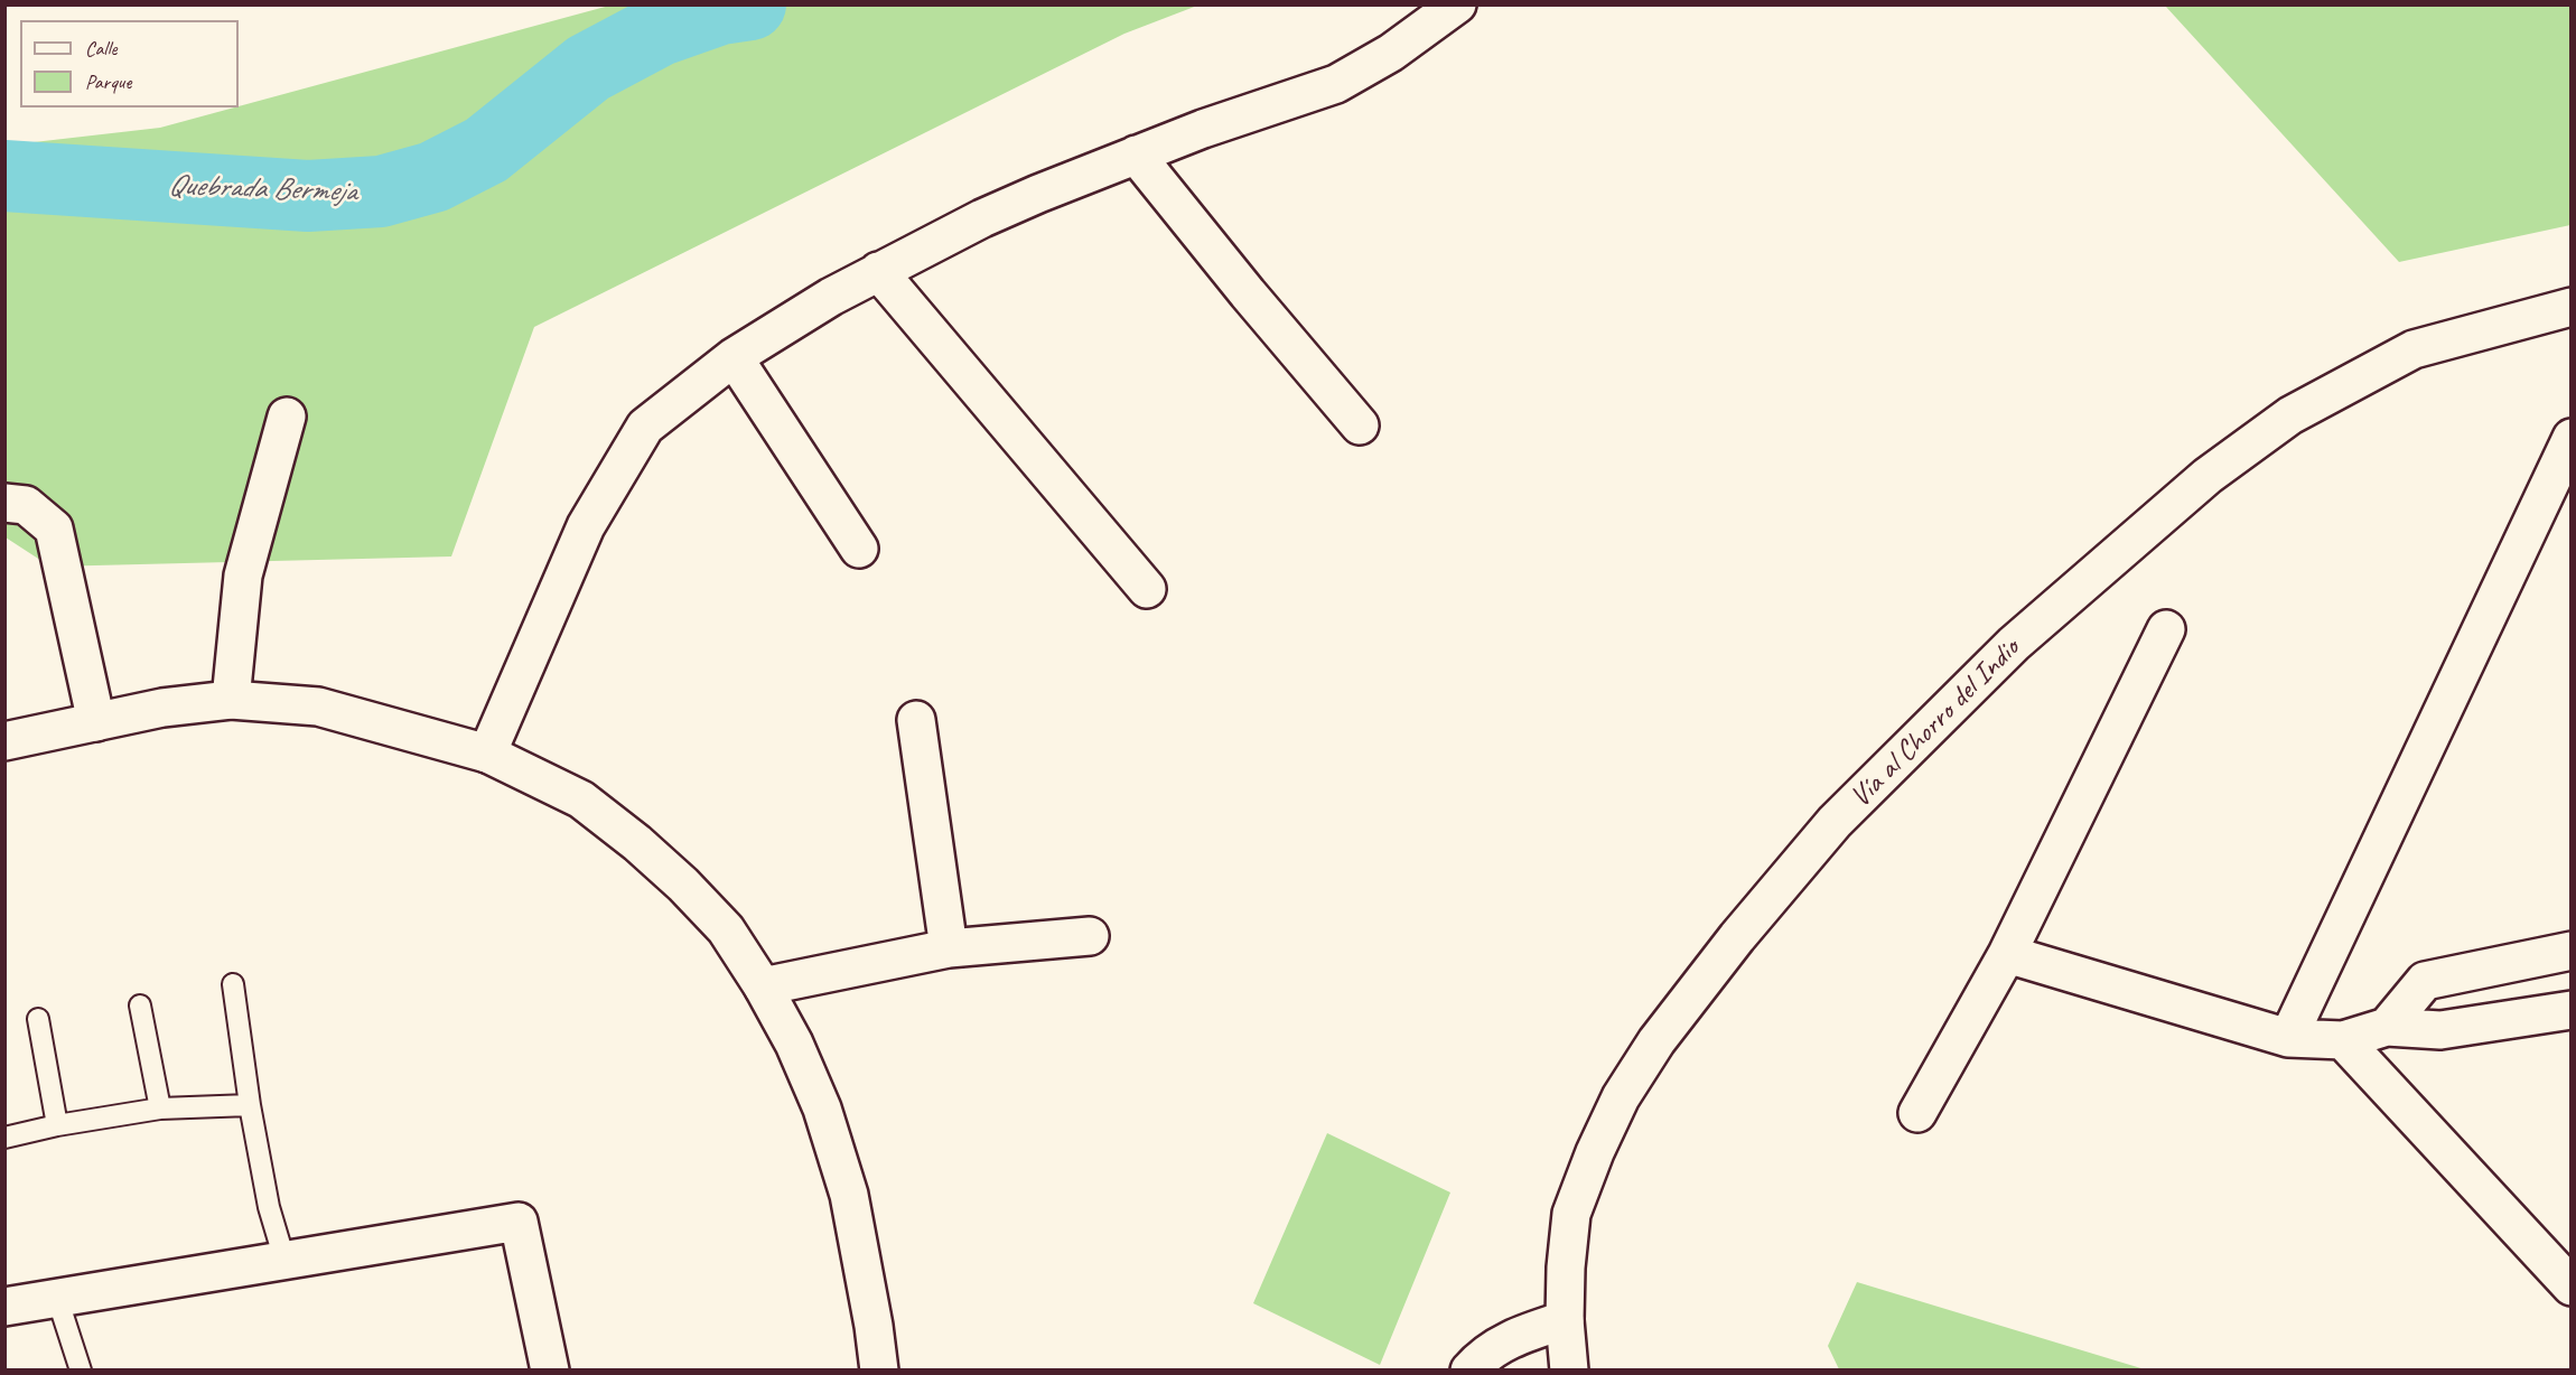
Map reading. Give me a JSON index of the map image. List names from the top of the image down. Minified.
{"streets":{"street":["Vía al Chorro del Indio"]},"water":["Quebrada Bermeja"],"legend":["Calle","Parque"]}
